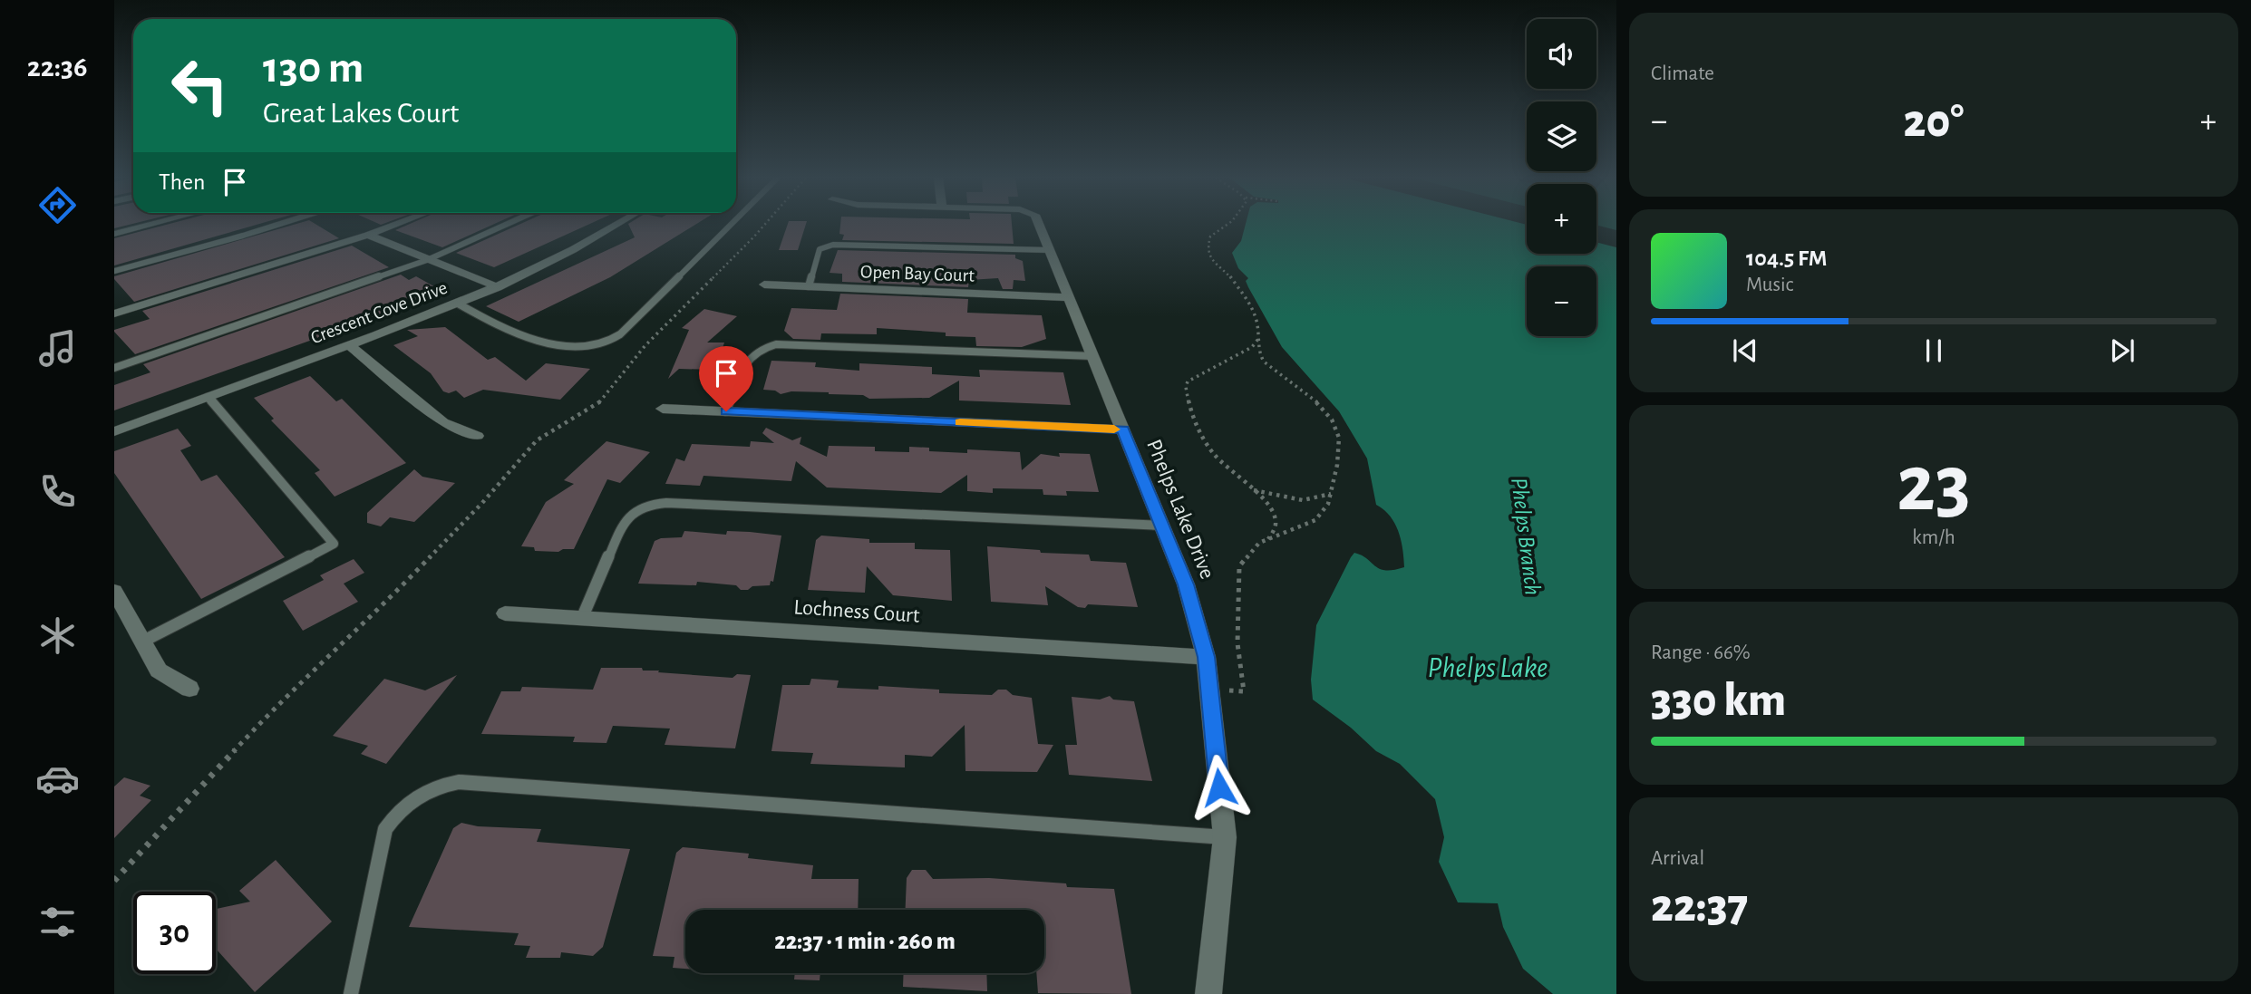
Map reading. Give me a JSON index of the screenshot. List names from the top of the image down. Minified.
{"streets":{"street":["Open Bay Court","Crescent Cove Drive","Phelps Lake Drive","Lochness Court"]},"crossings":[["Open Bay Court","Phelps Lake Drive"],["Phelps Lake Drive","Lochness Court"]],"water":["Phelps Branch","Phelps Lake"],"page":{"tabs":"22:36","tile":["Climate",["23","km/h"],["Range · 66%","330 km"],["Arrival","22:37"]],"map_buttons":["+","−"],"turn":["130 m","Great Lakes Court"],"heat":["−","20°","+"],"then":"Then","song":["104.5 FM","Music"],"limit":"30","trip":"22:37 · 1 min · 260 m"}}
